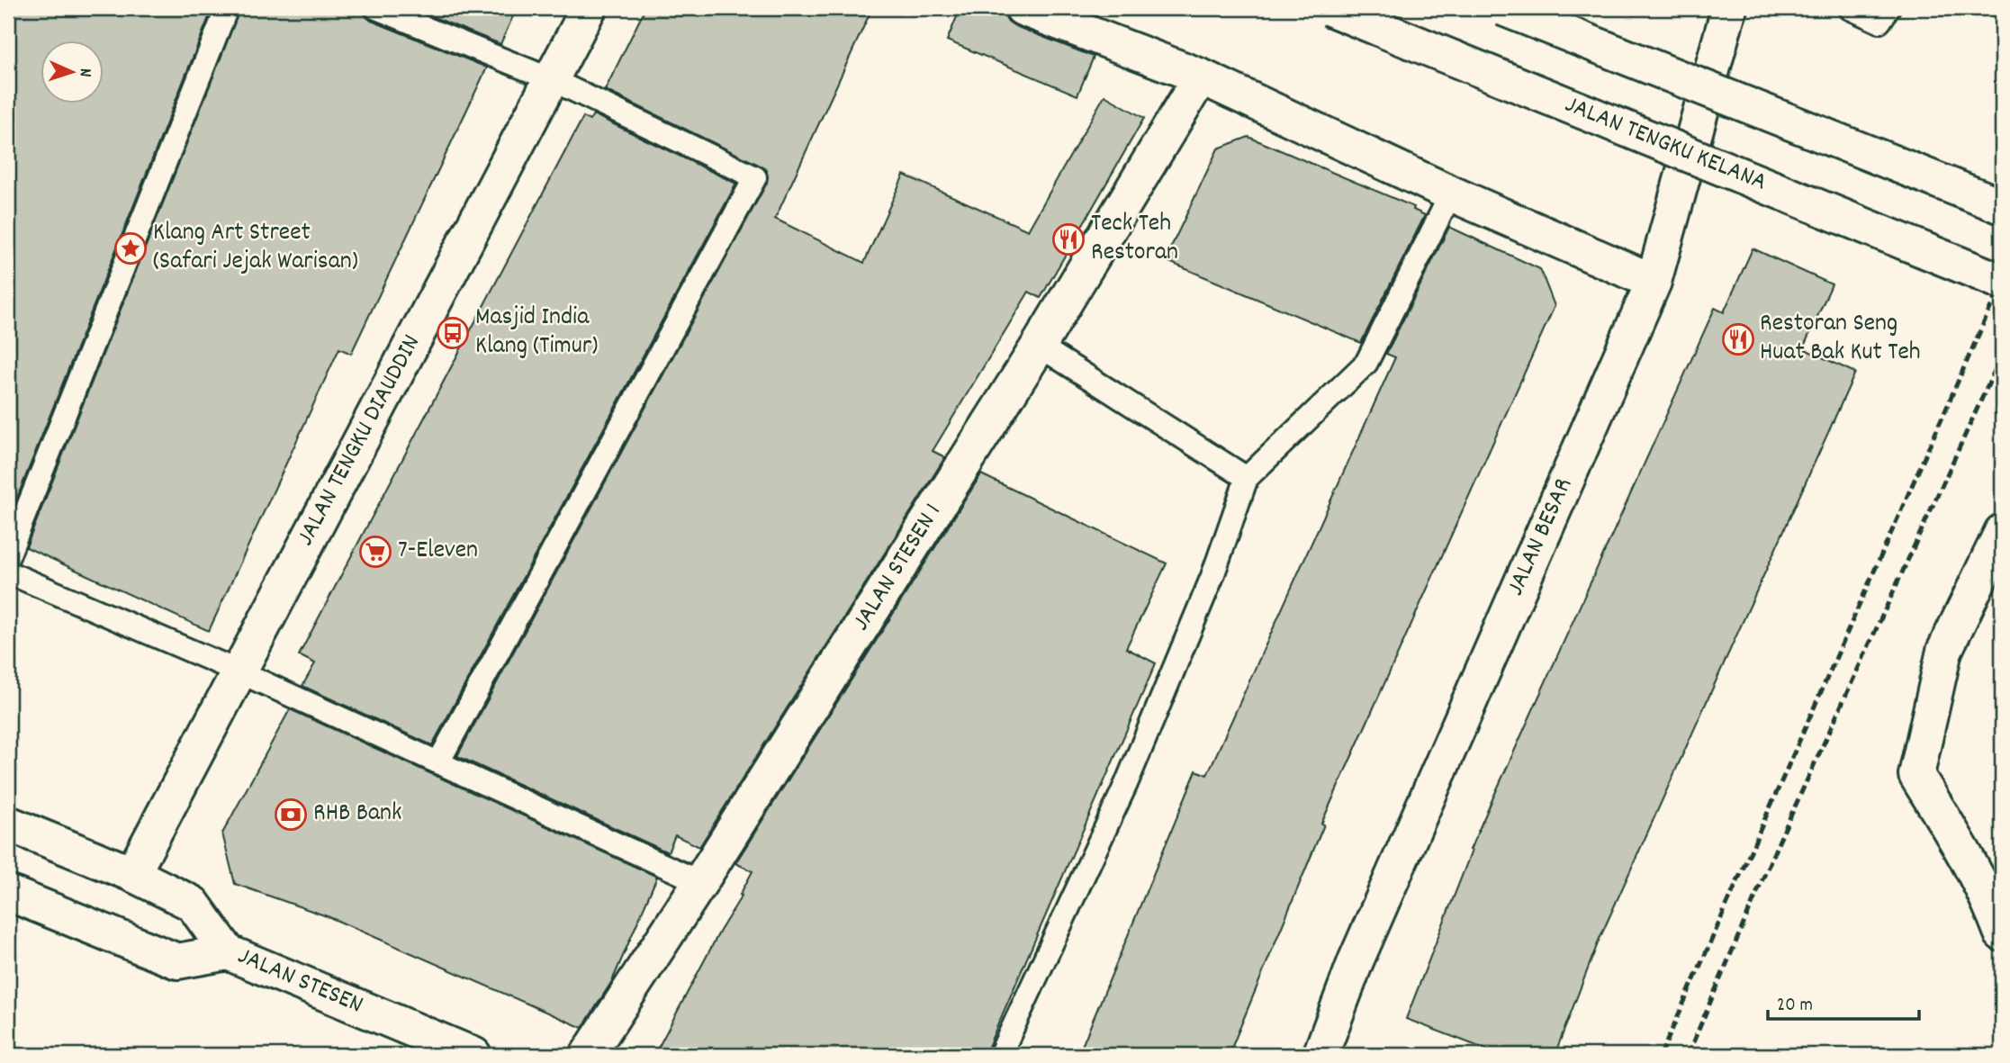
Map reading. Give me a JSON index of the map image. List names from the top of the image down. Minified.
{"streets":{"main road":["JALAN TENGKU KELANA","JALAN TENGKU DIAUDDIN","JALAN BESAR","JALAN STESEN 1","JALAN STESEN"]},"crossings":[["JALAN TENGKU DIAUDDIN","JALAN STESEN"]],"places":{"restaurant":["Teck Teh Restoran","Restoran Seng Huat Bak Kut Teh"],"place":["Klang Art Street (Safari Jejak Warisan)"],"bus stop":["Masjid India Klang (Timur)"],"supermarket":["7-Eleven"],"bank":["RHB Bank"]},"scale_bar":"20 m","north":"right"}
